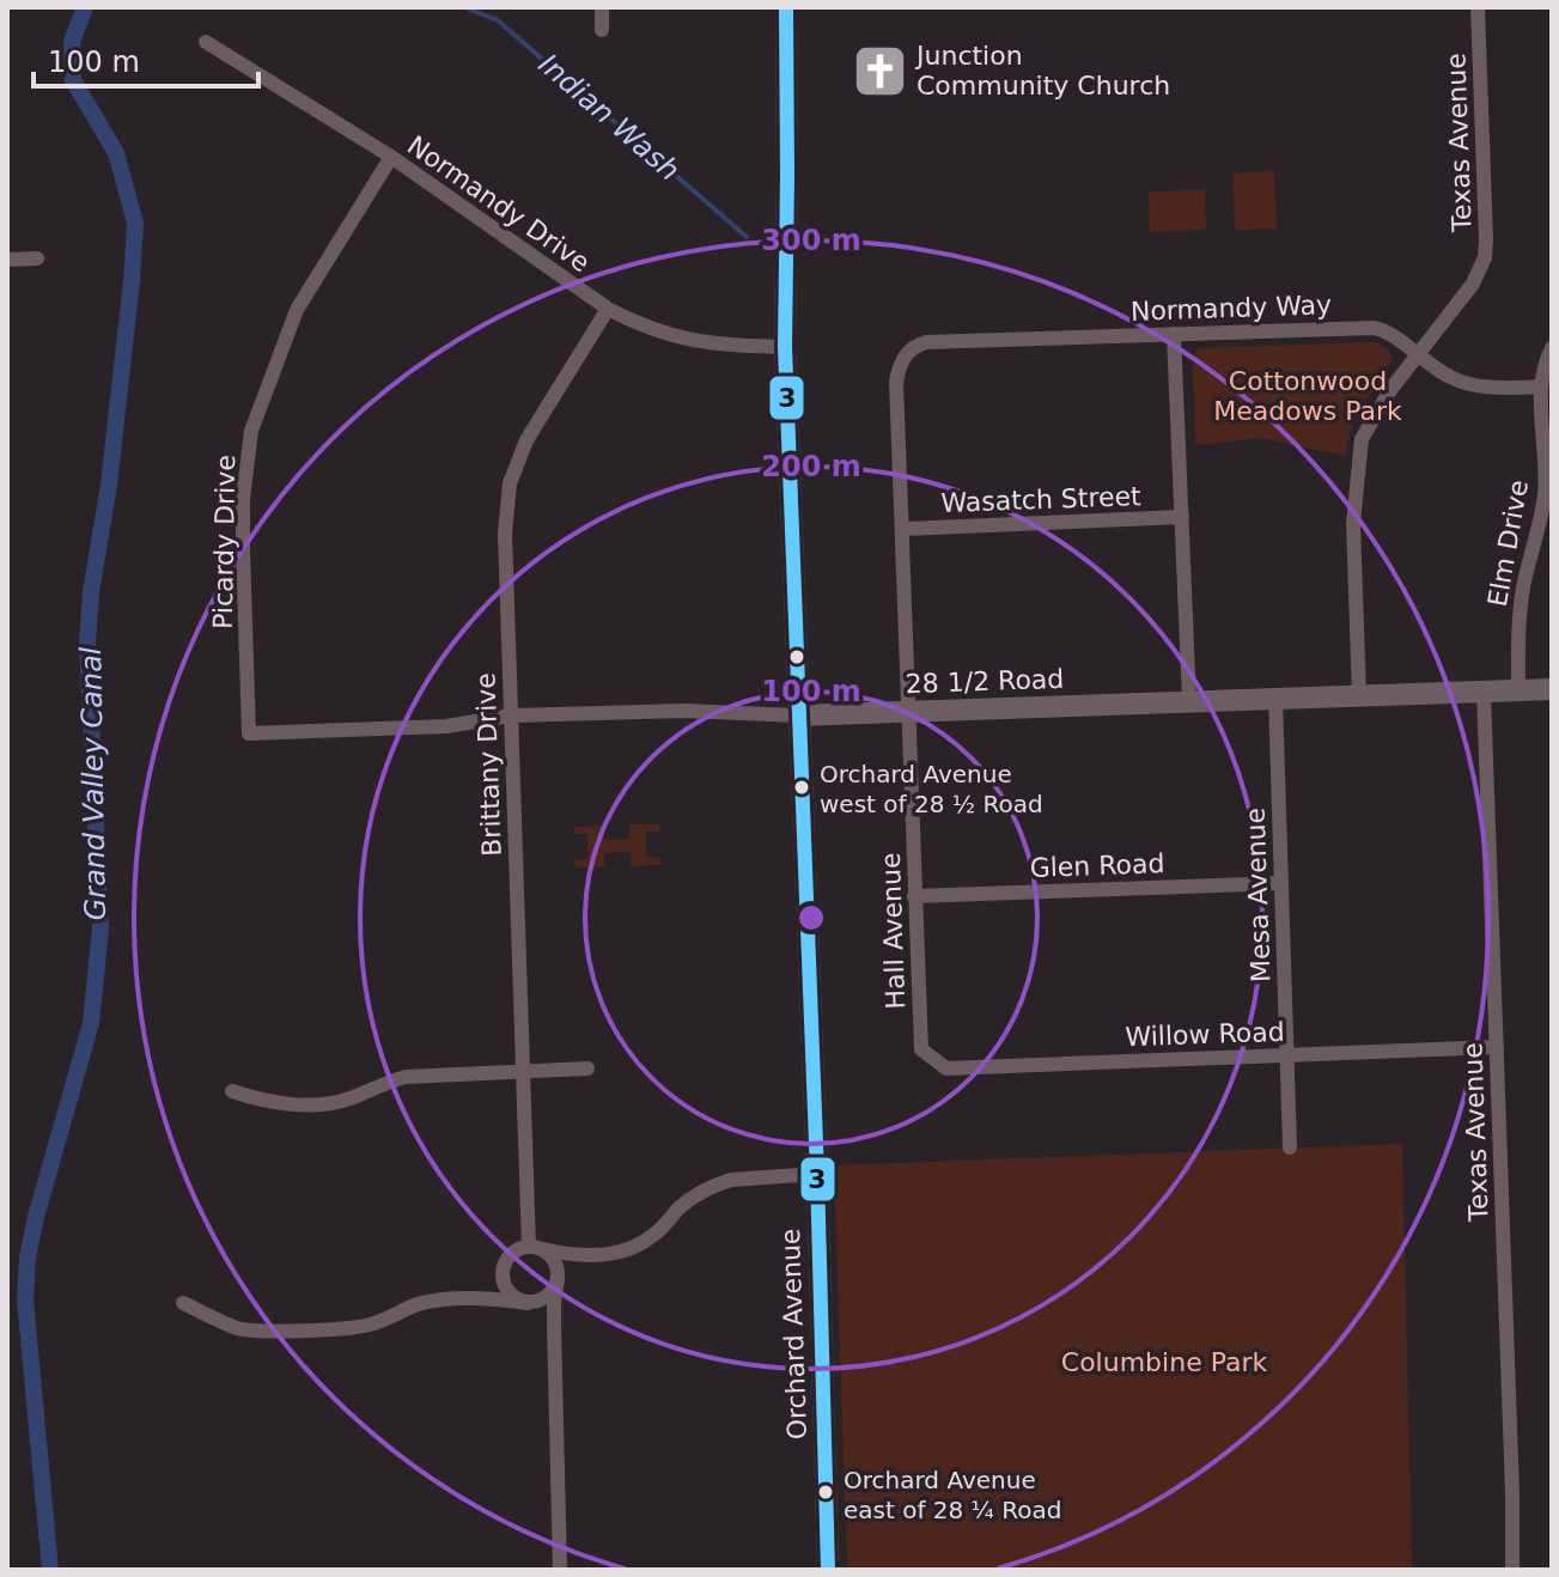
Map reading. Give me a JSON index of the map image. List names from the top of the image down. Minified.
{"streets":{"main road":["28 1/2 Road","Orchard Avenue"],"street":["Texas Avenue","Normandy Drive","Normandy Way","Wasatch Street","Picardy Drive","Elm Drive","Brittany Drive","Glen Road","Mesa Avenue","Hall Avenue","Willow Road"]},"crossings":[["Texas Avenue","Normandy Way"],["Texas Avenue","28 1/2 Road"],["Texas Avenue","Willow Road"],["Normandy Drive","Picardy Drive"],["Normandy Drive","Brittany Drive"],["Normandy Drive","Orchard Avenue"],["Normandy Way","Elm Drive"],["Normandy Way","Hall Avenue"],["Wasatch Street","Hall Avenue"],["Picardy Drive","28 1/2 Road"],["Elm Drive","28 1/2 Road"],["28 1/2 Road","Brittany Drive"],["28 1/2 Road","Mesa Avenue"],["28 1/2 Road","Hall Avenue"],["28 1/2 Road","Orchard Avenue"],["Glen Road","Mesa Avenue"],["Glen Road","Hall Avenue"],["Mesa Avenue","Willow Road"],["Hall Avenue","Willow Road"]],"water":["Indian Wash","Grand Valley Canal"],"parks":["Cottonwood Meadows Park","Columbine Park"],"places":{"church":["Junction Community Church"],"other":["Orchard Avenue west of 28 ½ Road","Orchard Avenue east of 28 ¼ Road"]},"lines":["transit line 3"],"scale_bar":"100 m","rings":["300 m","200 m","100 m"]}
